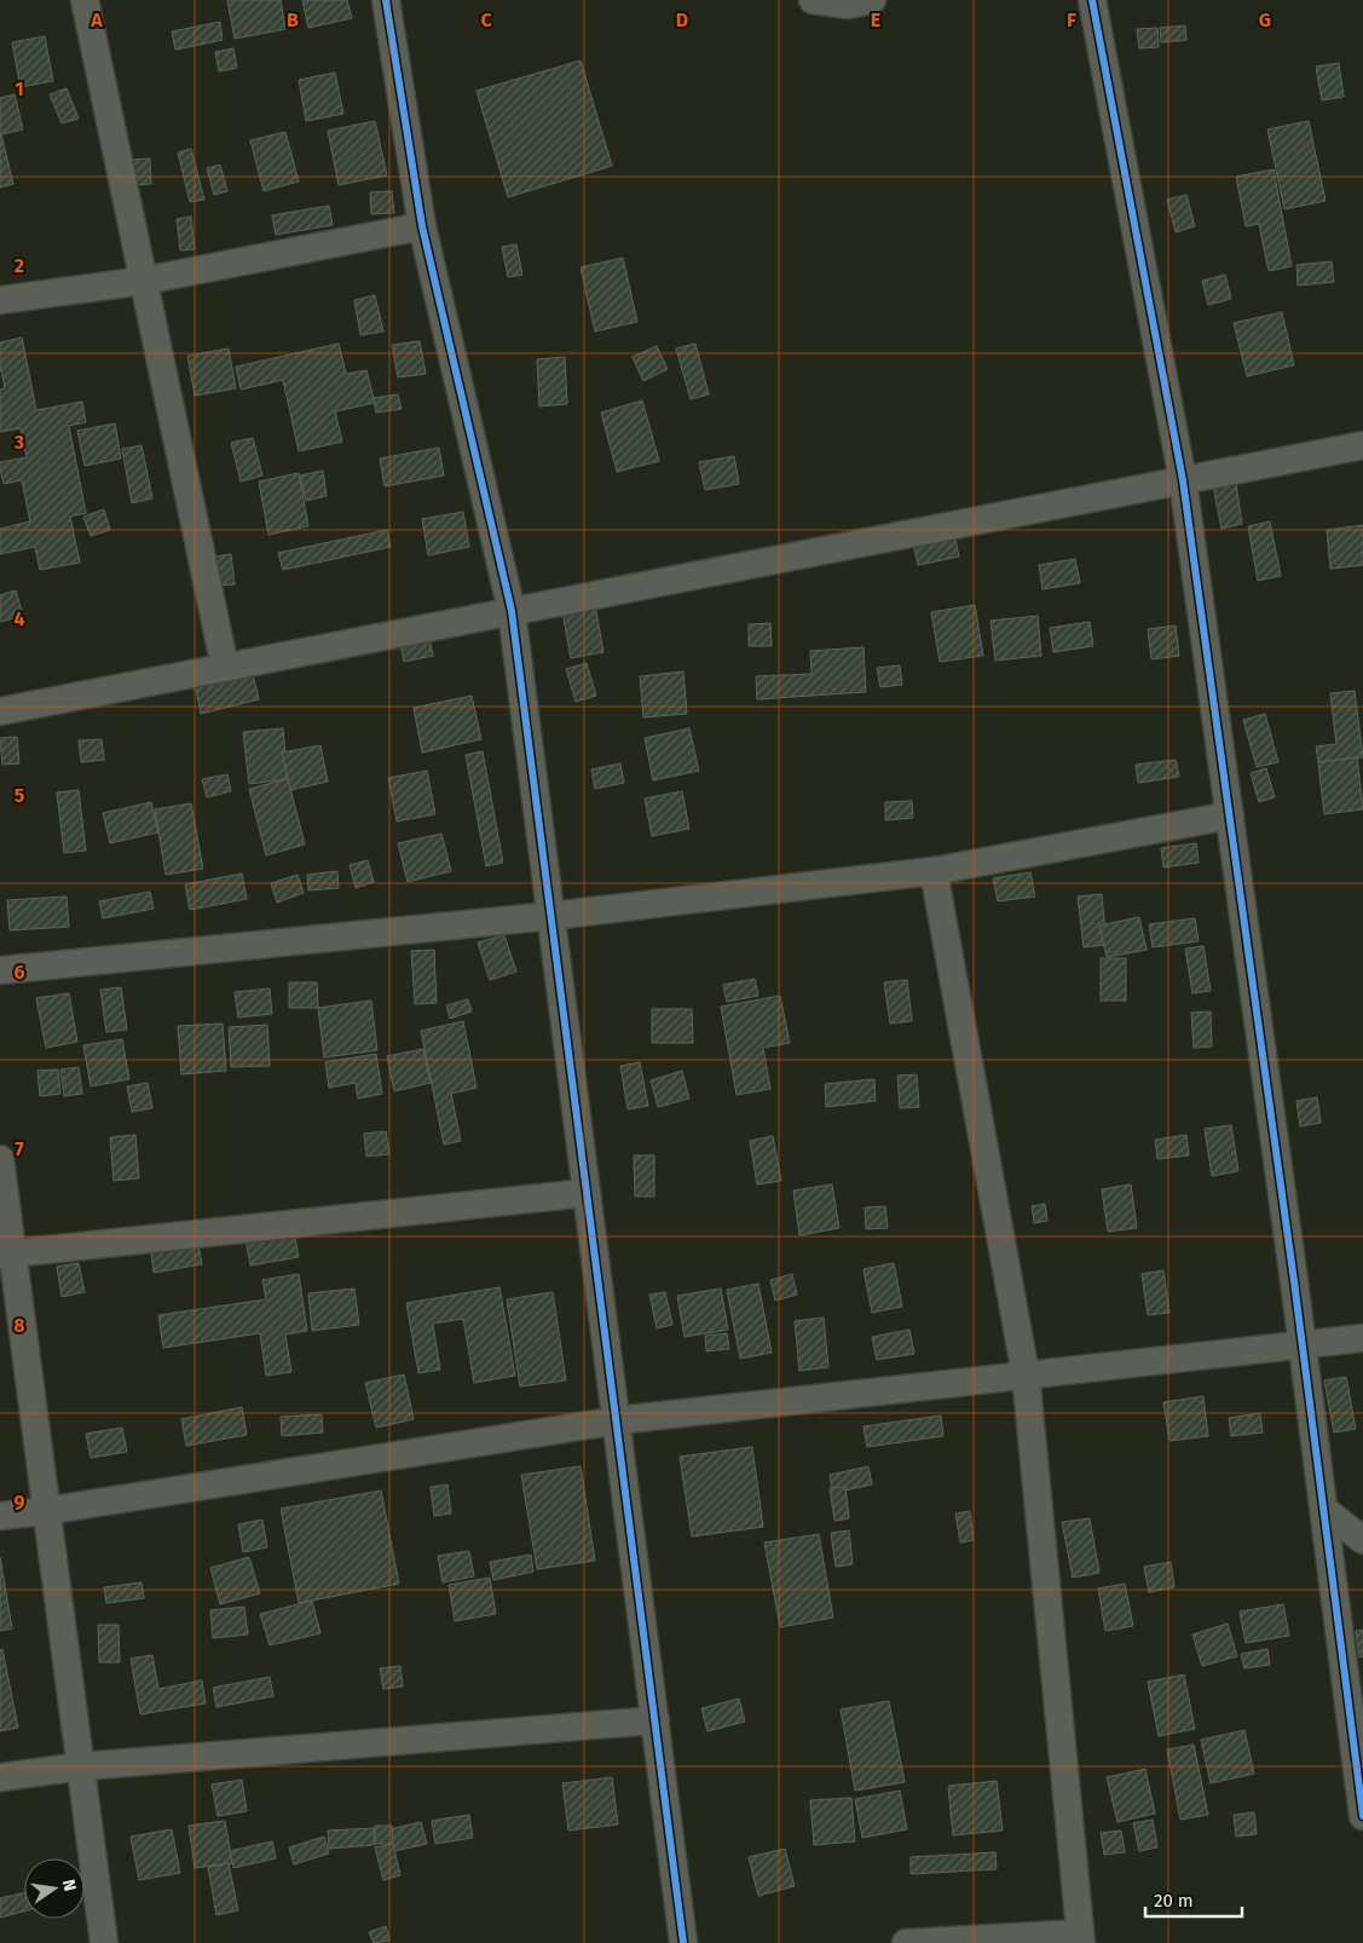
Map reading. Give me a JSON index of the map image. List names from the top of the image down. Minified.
{"scale_bar":"20 m","north":"right","grid":{"columns":["A","B","C","D","E","F","G"],"rows":["1","2","3","4","5","6","7","8","9"]}}
